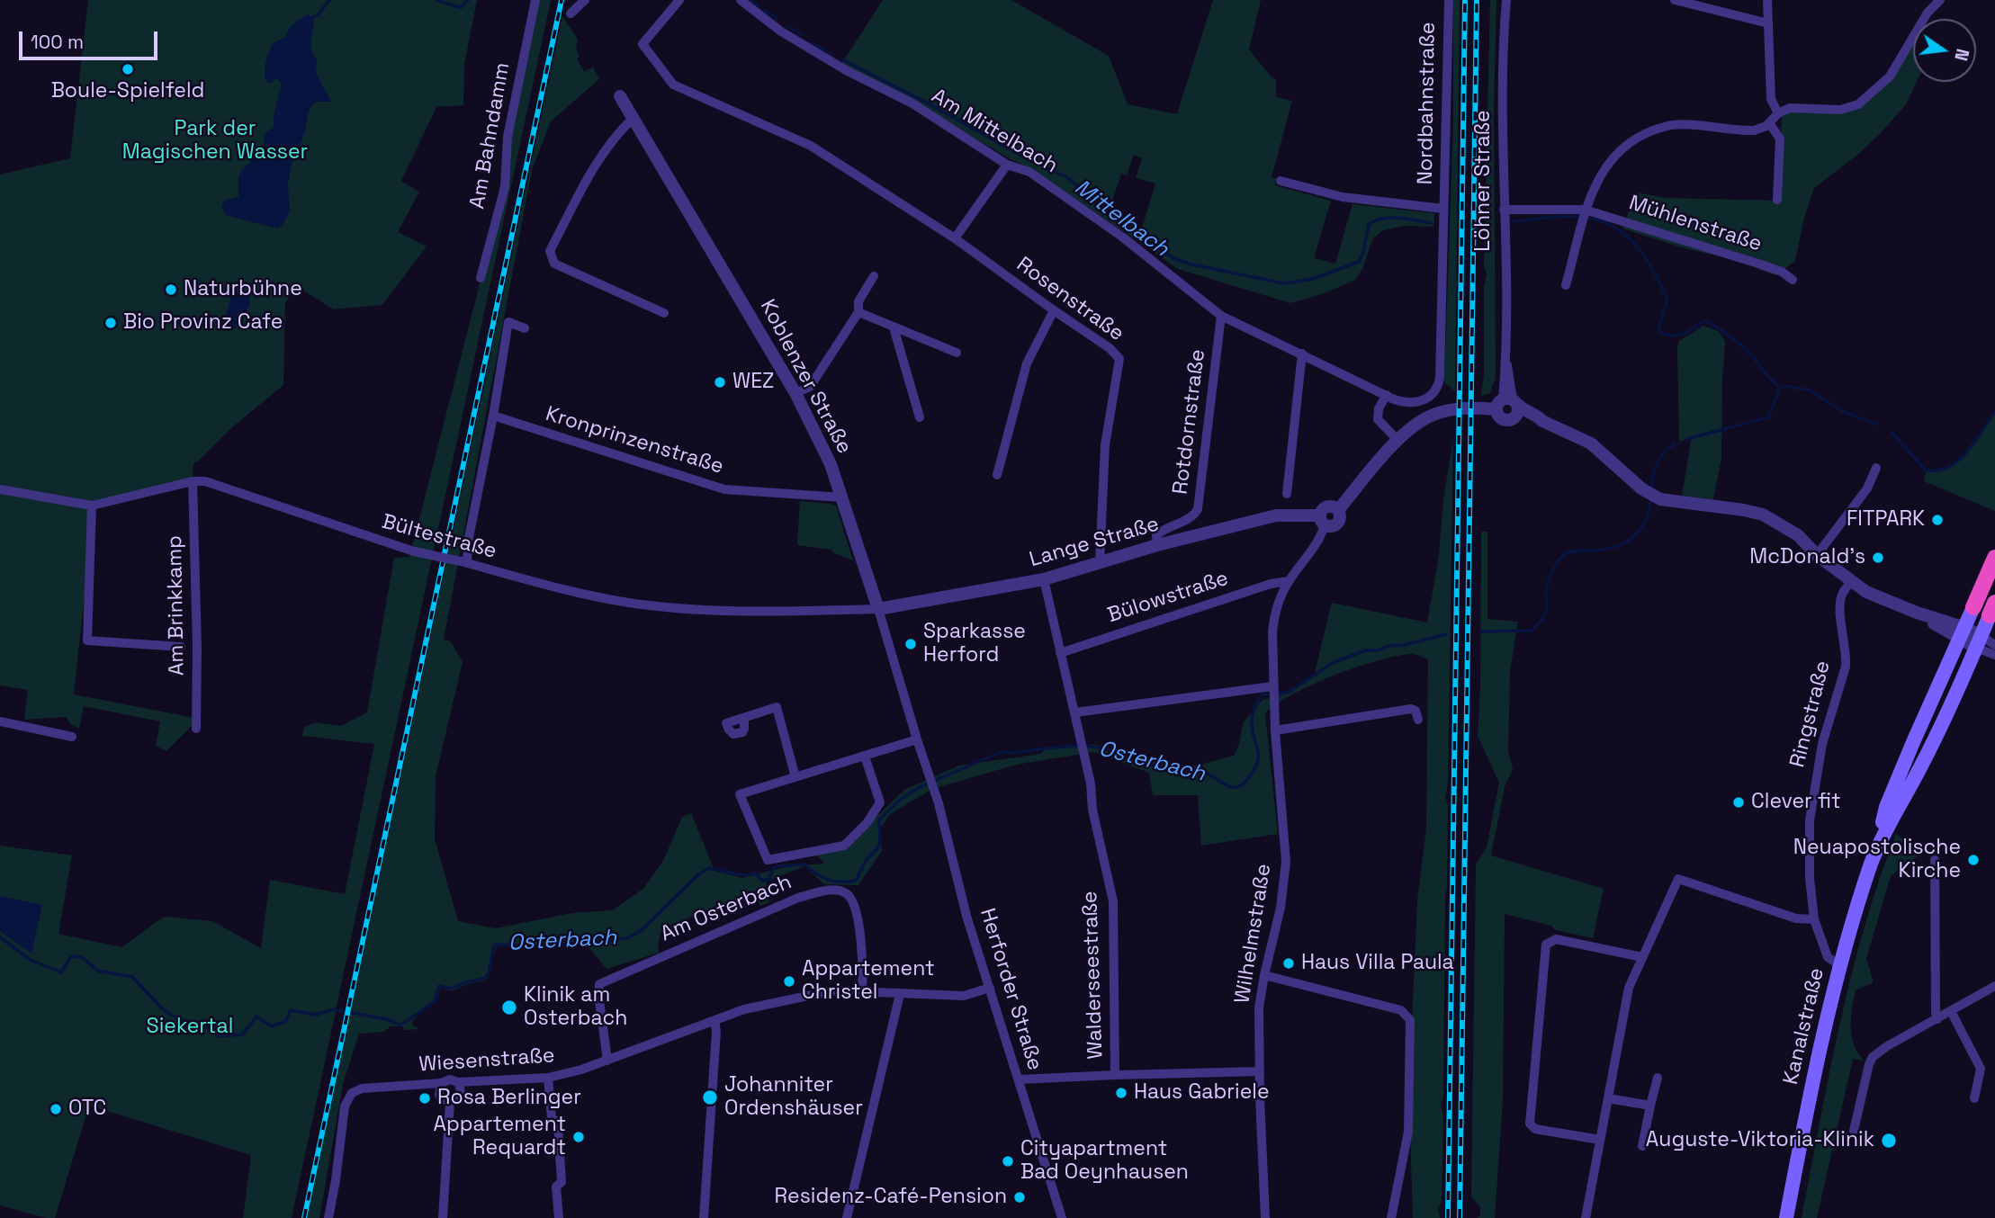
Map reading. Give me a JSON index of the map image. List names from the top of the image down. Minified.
{"streets":{"main road":["Kanalstraße"],"street":["Nordbahnstraße","Am Mittelbach","Am Bahndamm","Löhner Straße","Mühlenstraße","Rosenstraße","Koblenzer Straße","Rotdornstraße","Kronprinzenstraße","Bültestraße","Lange Straße","Bülowstraße","Am Brinkkamp","Ringstraße","Am Osterbach","Wilhelmstraße","Walderseestraße","Herforder Straße","Wiesenstraße"]},"crossings":[["Nordbahnstraße","Am Mittelbach"],["Am Mittelbach","Rotdornstraße"],["Löhner Straße","Mühlenstraße"],["Rosenstraße","Lange Straße"],["Koblenzer Straße","Kronprinzenstraße"],["Koblenzer Straße","Bültestraße"],["Koblenzer Straße","Lange Straße"],["Koblenzer Straße","Herforder Straße"],["Rotdornstraße","Lange Straße"],["Bültestraße","Lange Straße"],["Bültestraße","Am Brinkkamp"],["Lange Straße","Walderseestraße"],["Bülowstraße","Walderseestraße"],["Ringstraße","Kanalstraße"],["Am Osterbach","Wiesenstraße"],["Herforder Straße","Wiesenstraße"]],"water":["Mittelbach","Osterbach"],"parks":["Park der Magischen Wasser","Siekertal"],"places":["Boule-Spielfeld","Naturbühne","Bio Provinz Cafe","WEZ","FITPARK","McDonald's","Sparkasse Herford","Clever fit","Neuapostolische Kirche","Haus Villa Paula","Appartement Christel","Klinik am Osterbach","Haus Gabriele","Johanniter Ordenshäuser","Rosa Berlinger","OTC","Appartement Requardt","Auguste-Viktoria-Klinik","Cityapartment Bad Oeynhausen","Residenz-Café-Pension"],"scale_bar":"100 m","north":"right"}
